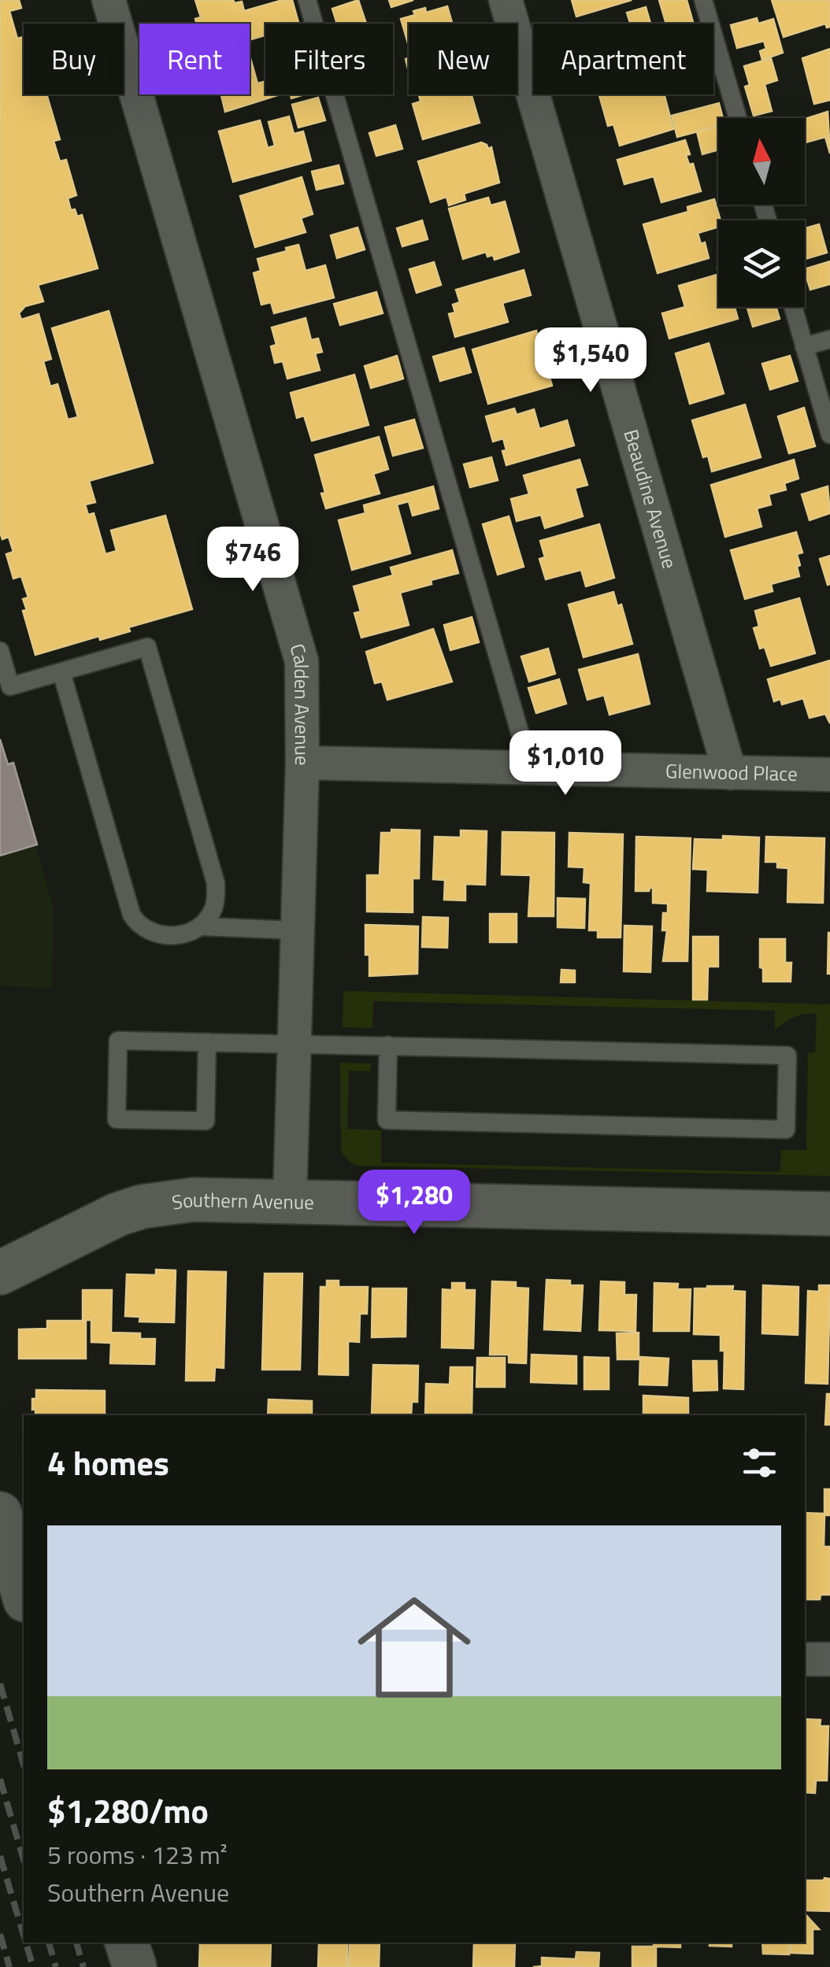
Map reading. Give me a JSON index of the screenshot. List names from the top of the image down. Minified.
{"streets":{"street":["Beaudine Avenue","Calden Avenue","Glenwood Place","Southern Avenue"]},"crossings":[["Beaudine Avenue","Glenwood Place"],["Calden Avenue","Glenwood Place"],["Calden Avenue","Southern Avenue"]],"north":"top","page":{"chip":["Buy","Rent","Filters","New","Apartment"],"price":["$1,540","$746","$1,010","$1,280"],"heading":"4 homes","list":[{"name":"$1,280/mo","note":"5 rooms · 123 m² · Southern Avenue"}]}}
